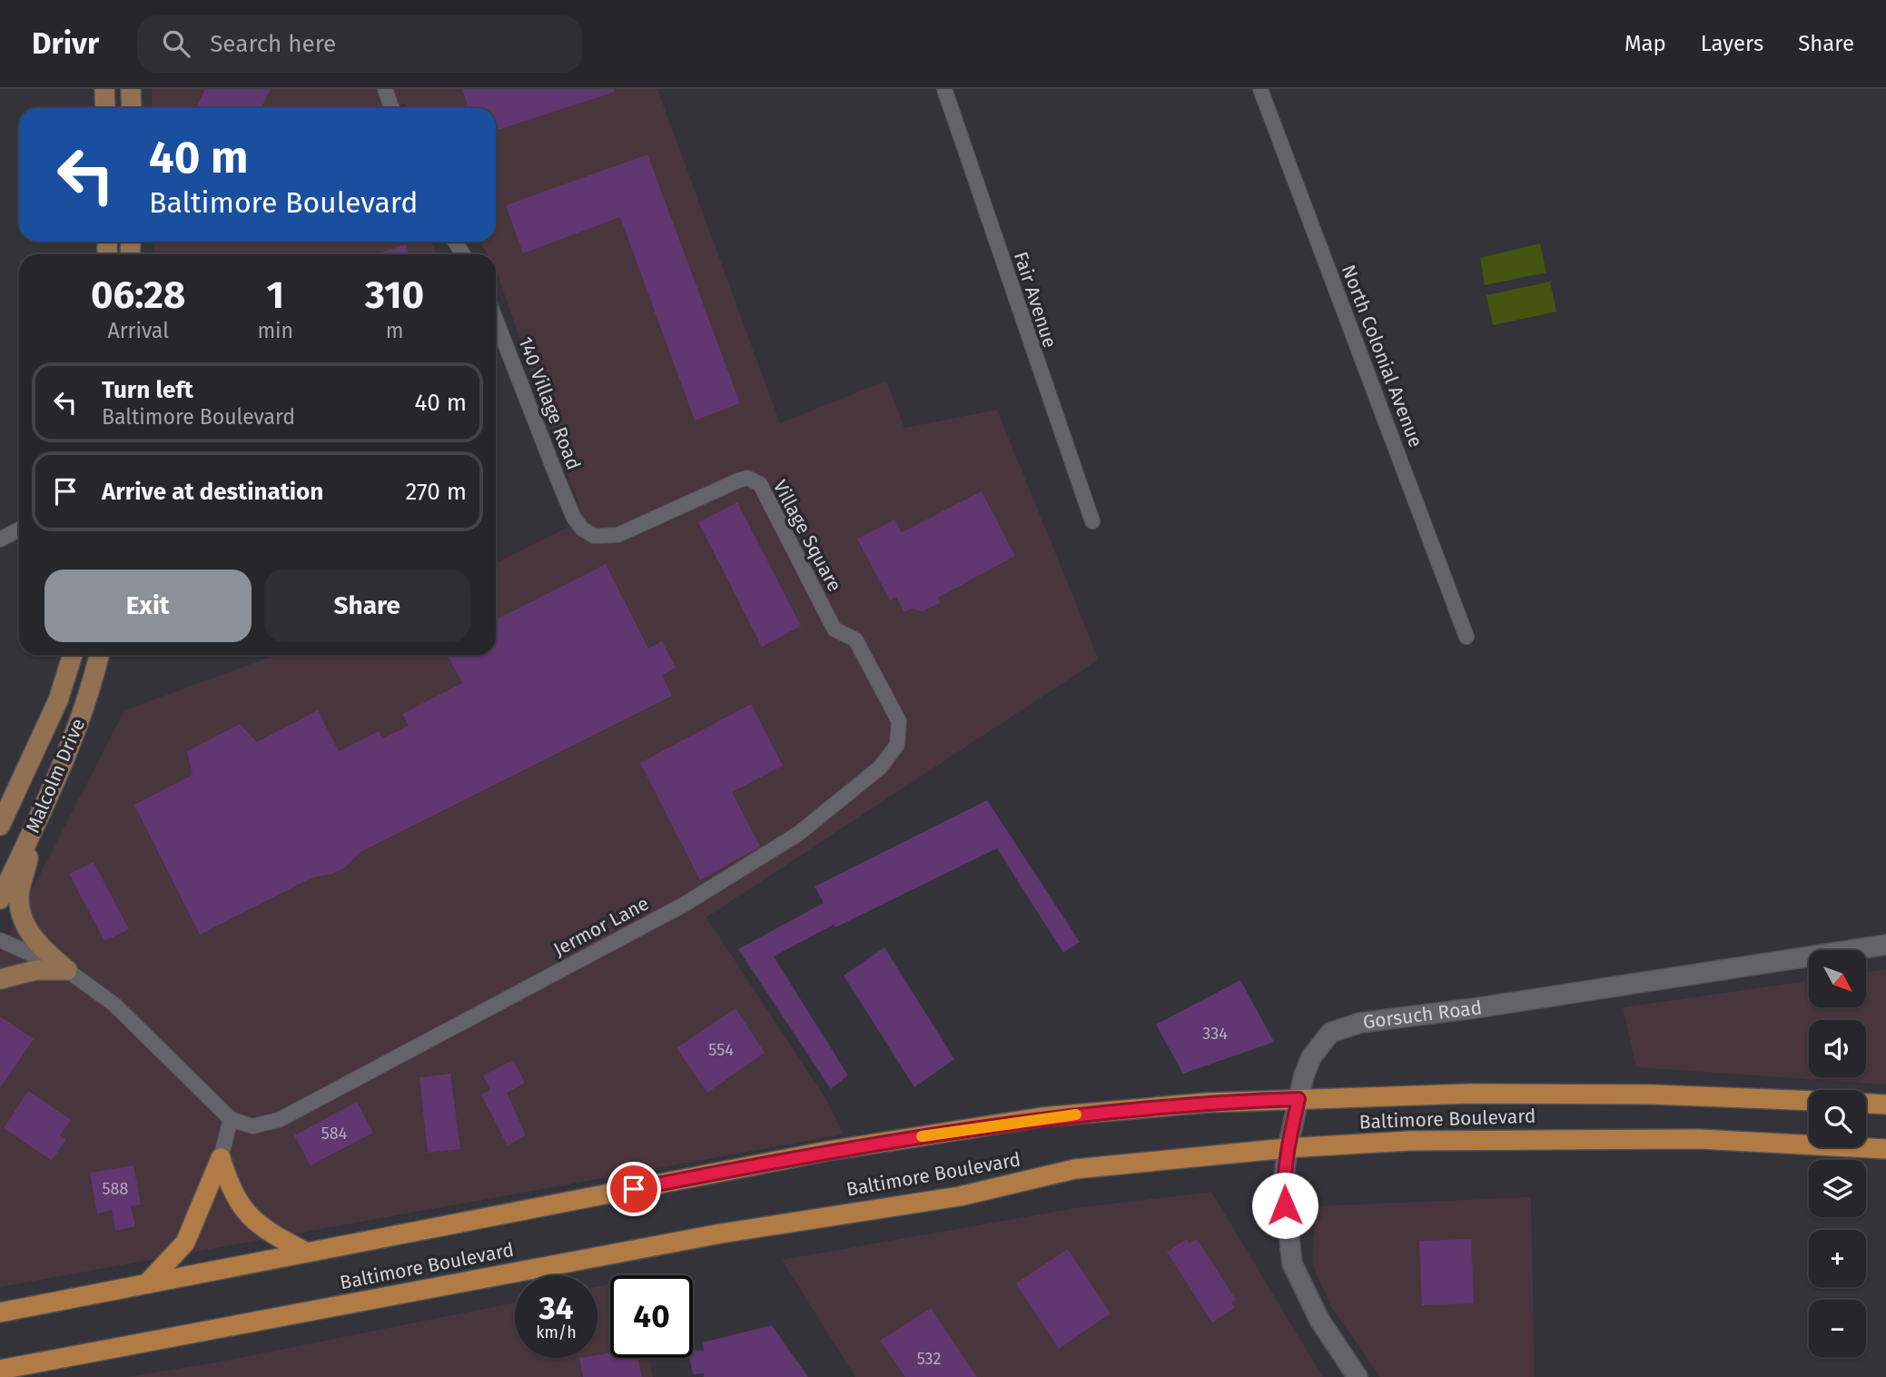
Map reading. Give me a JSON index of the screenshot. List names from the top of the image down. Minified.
{"streets":{"highway":["Baltimore Boulevard"],"main road":["Malcolm Drive"],"street":["Fair Avenue","North Colonial Avenue","140 Village Road","Village Square","Jermor Lane","Gorsuch Road"]},"crossings":[["140 Village Road","Village Square"],["Village Square","Jermor Lane"],["Gorsuch Road","Baltimore Boulevard"]],"house_numbers":["334","554","584","588","532"],"north":"bottom right","page":{"header":"Drivr","search":"Search here","nav":["Map","Layers","Share"],"turn":["40 m","Baltimore Boulevard"],"eta":["06:28","Arrival","1","min","310","m"],"list":[{"name":"Turn left","note":"Baltimore Boulevard","value":"40 m"},{"name":"Arrive at destination","value":"270 m"}],"buttons":["Exit","Share"],"map_buttons":["+","−"],"speed":"34 km/h","limit":"40"}}
